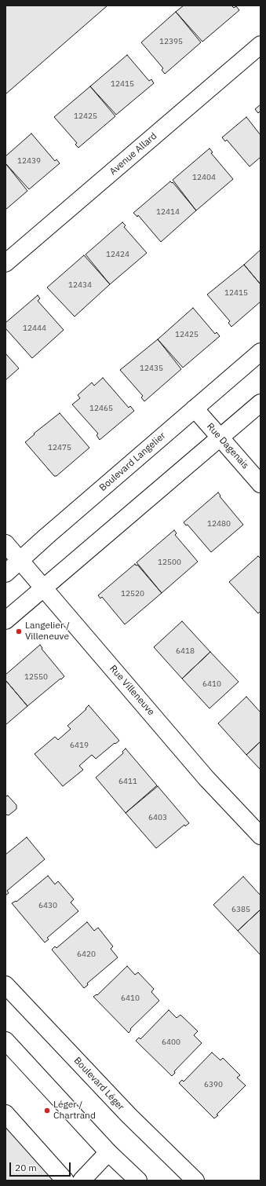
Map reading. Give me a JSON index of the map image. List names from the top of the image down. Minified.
{"streets":{"main road":["Avenue Allard","Rue Dagenais","Boulevard Langelier","Rue Villeneuve","Boulevard Léger"]},"crossings":[["Rue Dagenais","Boulevard Langelier"],["Boulevard Langelier","Rue Villeneuve"]],"places":["Langelier / Villeneuve","Léger / Chartrand"],"house_numbers":["12395","12415","12425","12439","12404","12414","12424","12434","12415","12444","12425","12435","12465","12475","12480","12500","12520","6418","12550","6410","6419","6411","6403","6430","6385","6420","6410","6400","6390"],"scale_bar":"20 m"}
